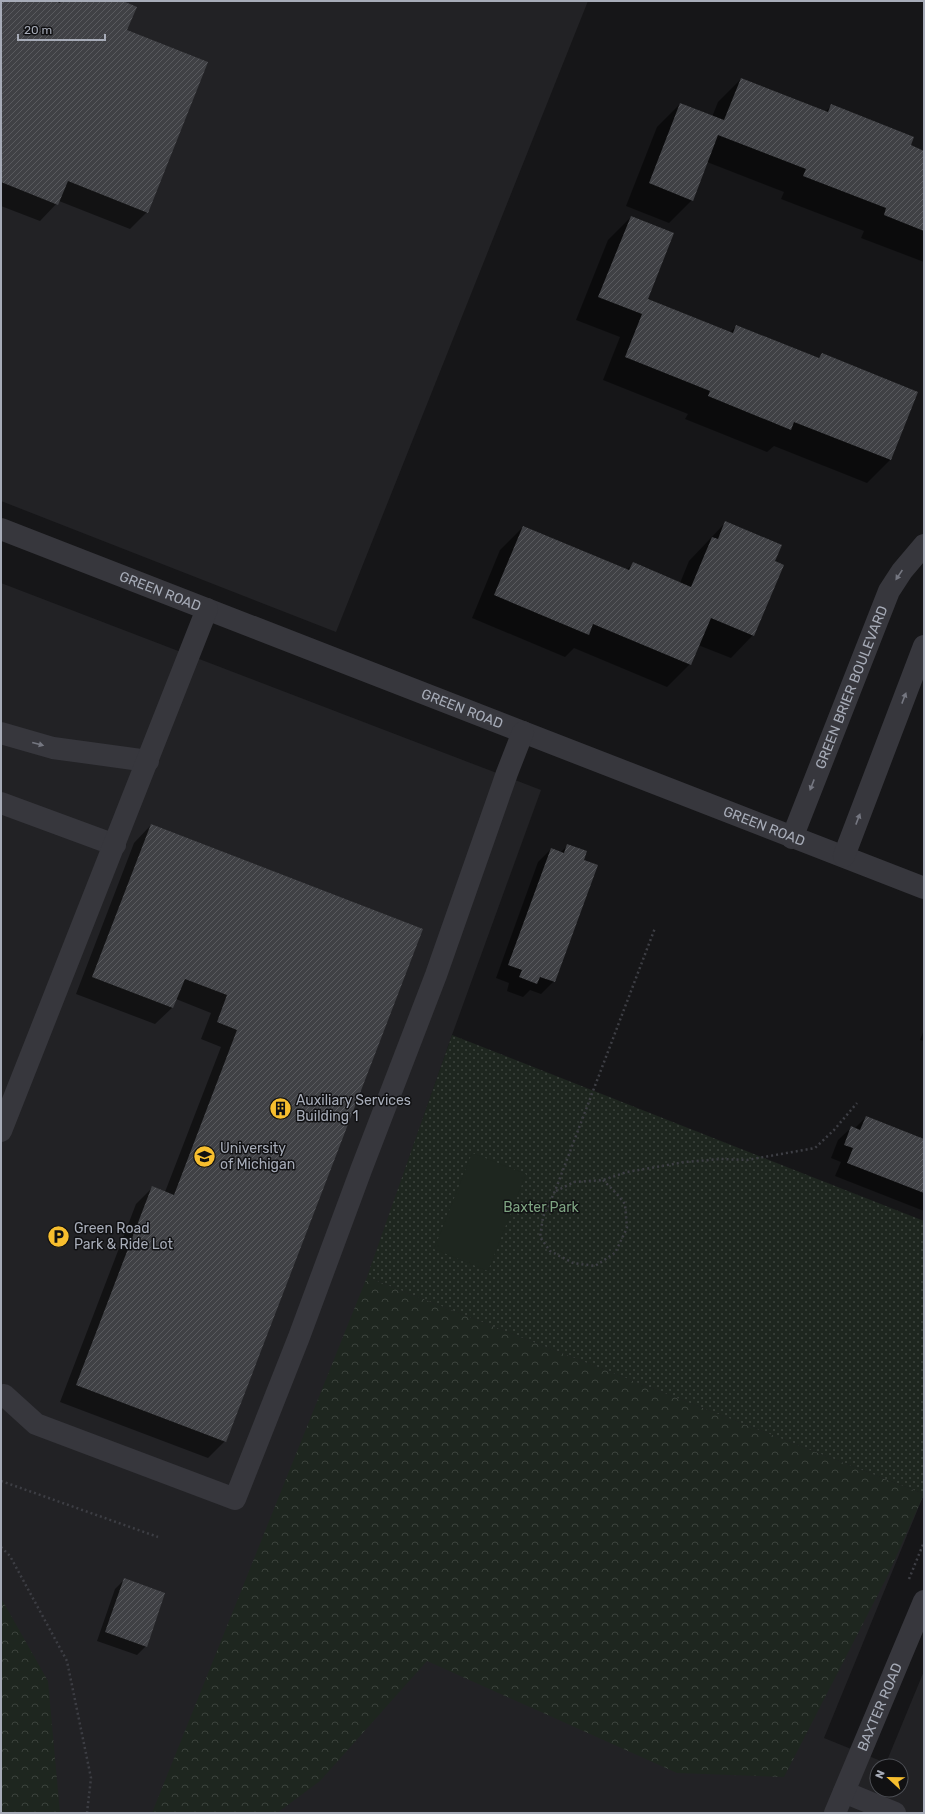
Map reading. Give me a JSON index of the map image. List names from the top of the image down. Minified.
{"streets":{"street":["GREEN ROAD","GREEN BRIER BOULEVARD","BAXTER ROAD"]},"crossings":[["GREEN ROAD","GREEN BRIER BOULEVARD"]],"parks":["Baxter Park"],"places":{"building":["Auxiliary Services Building 1"],"school or university":["University of Michigan"],"parking":["Green Road Park & Ride Lot"]},"scale_bar":"20 m","north":"left"}
